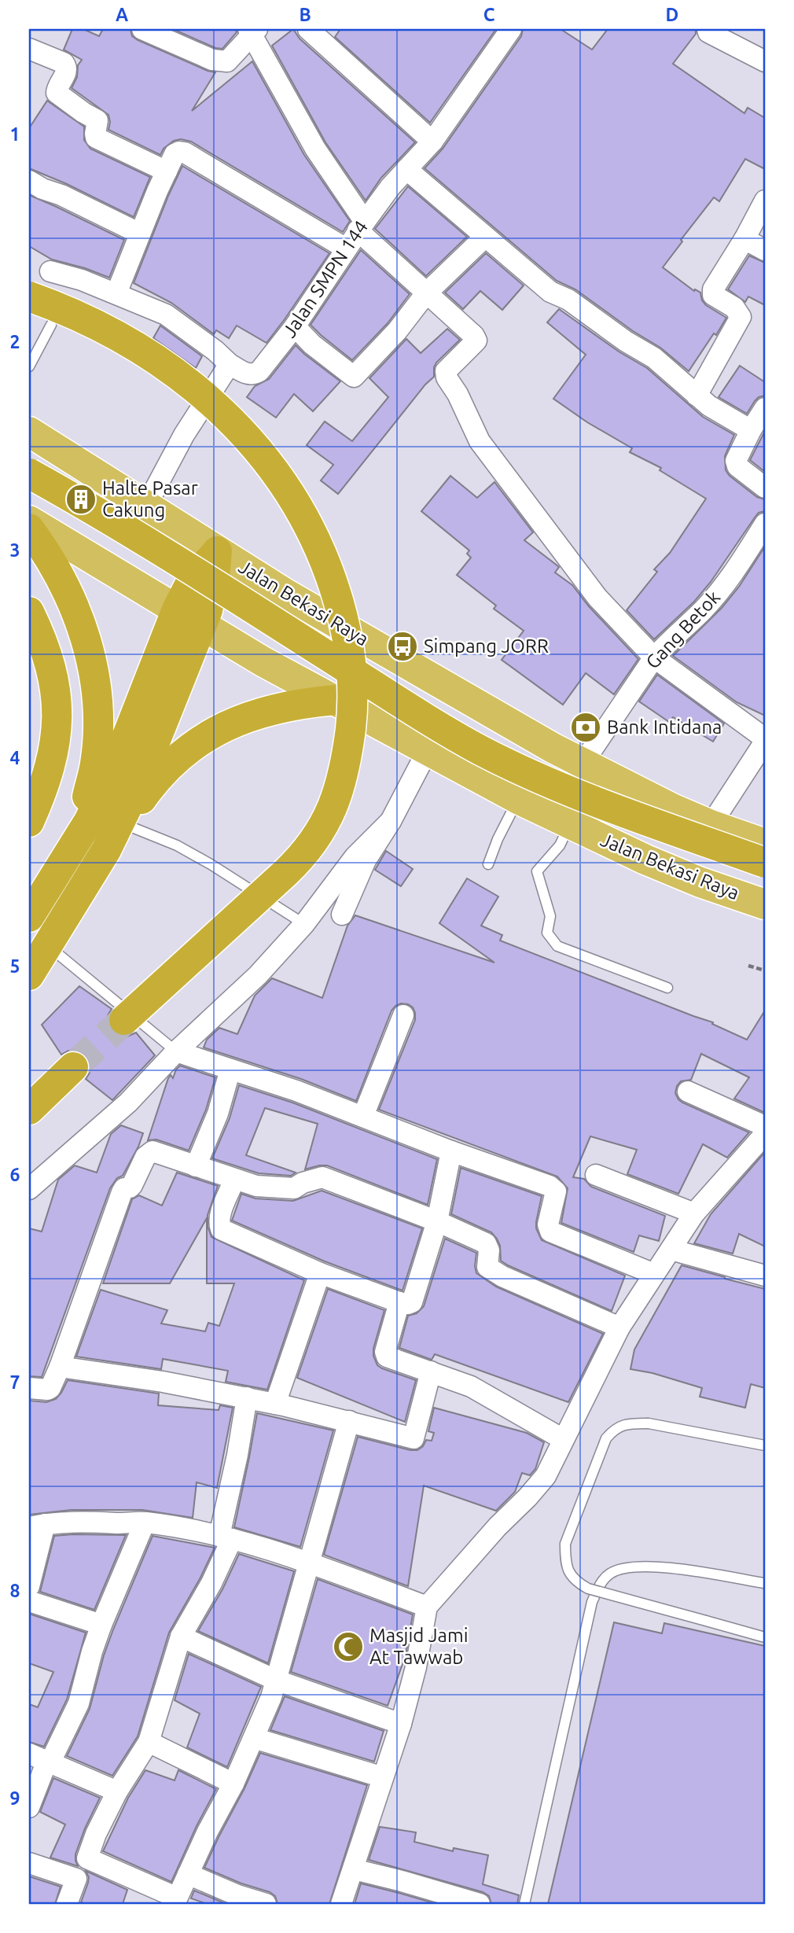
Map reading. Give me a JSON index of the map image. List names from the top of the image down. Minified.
{"streets":{"highway":["Jalan Bekasi Raya"],"street":["Jalan SMPN 144","Gang Betok"]},"crossings":[["Jalan Bekasi Raya","Gang Betok"]],"places":{"building":["Halte Pasar Cakung"],"bus stop":["Simpang JORR"],"bank":["Bank Intidana"],"mosque":["Masjid Jami At Tawwab"]},"grid":{"columns":["A","B","C","D"],"rows":["1","2","3","4","5","6","7","8","9"]}}
